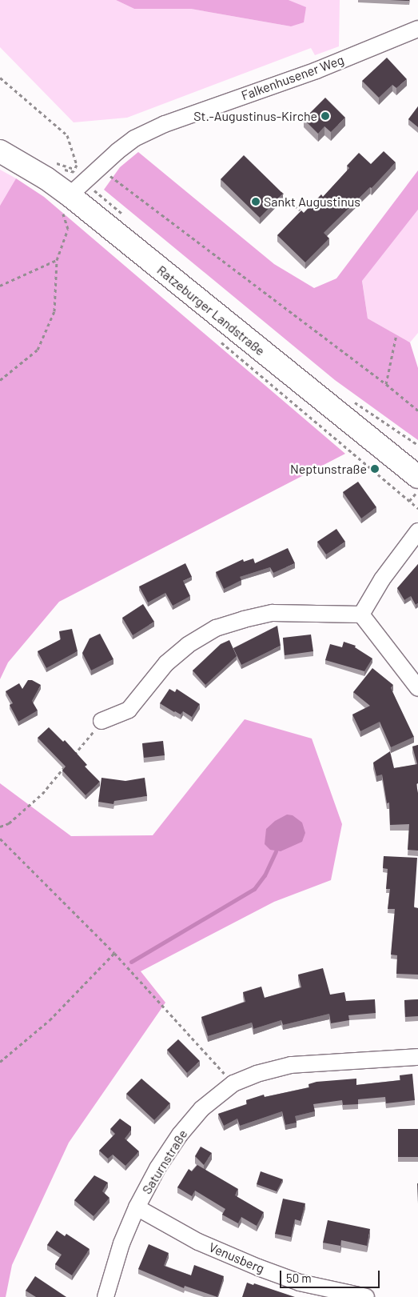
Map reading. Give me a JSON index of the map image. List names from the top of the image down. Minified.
{"streets":{"main road":["Ratzeburger Landstraße"],"street":["Falkenhusener Weg","Saturnstraße","Venusberg"]},"crossings":[["Falkenhusener Weg","Ratzeburger Landstraße"],["Saturnstraße","Venusberg"]],"places":["St.-Augustinus-Kirche","Sankt Augustinus","Neptunstraße"],"scale_bar":"50 m"}
